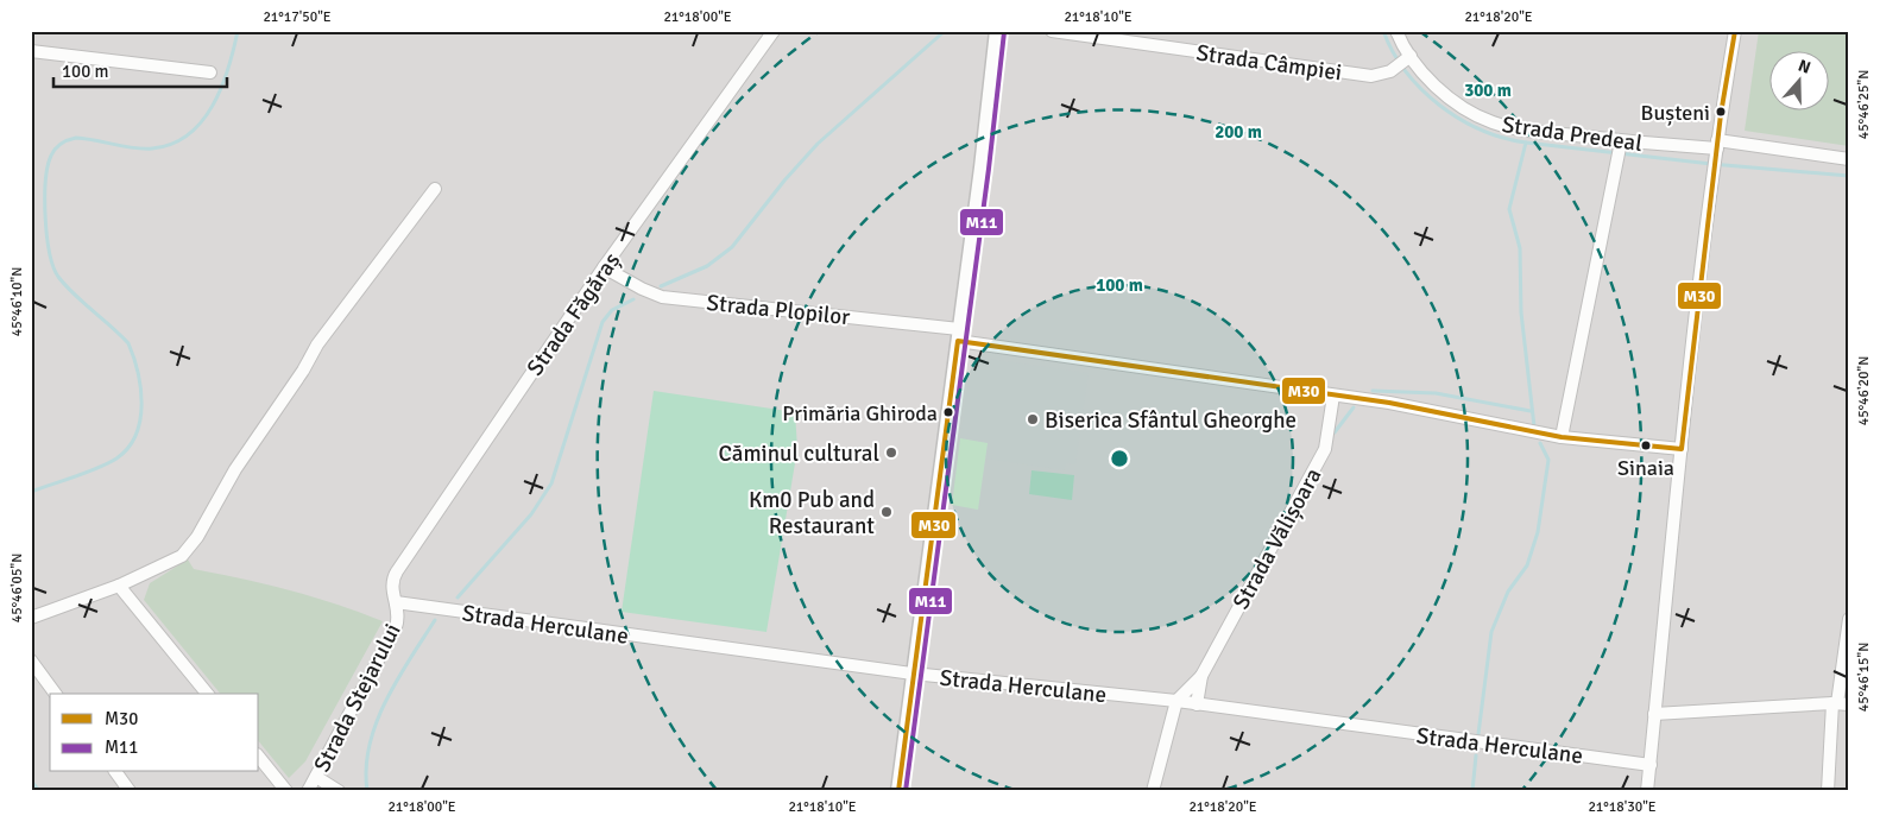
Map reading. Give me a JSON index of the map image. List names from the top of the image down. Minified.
{"streets":{"street":["Strada Câmpiei","Strada Predeal","Strada Plopilor","Strada Făgăraș","Strada Vălișoara","Strada Herculane","Strada Stejarului"]},"crossings":[["Strada Câmpiei","Strada Predeal"],["Strada Plopilor","Strada Făgăraș"],["Strada Plopilor","Strada Vălișoara"],["Strada Făgăraș","Strada Herculane"],["Strada Făgăraș","Strada Stejarului"],["Strada Vălișoara","Strada Herculane"],["Strada Herculane","Strada Stejarului"]],"places":["Bușteni","Primăria Ghiroda","Biserica Sfântul Gheorghe","Sinaia","Căminul cultural","Km0 Pub and Restaurant"],"lines":["transit line M30","transit line M11"],"legend":["M30","M11"],"scale_bar":"100 m","north":"top","coordinates":["21°17'50\"E","21°18'00\"E","21°18'10\"E","21°18'20\"E","45°46'25\"N","45°46'10\"N","45°46'20\"N","45°46'05\"N","45°46'15\"N","21°18'30\"E"],"rings":["300 m","200 m","100 m"]}
